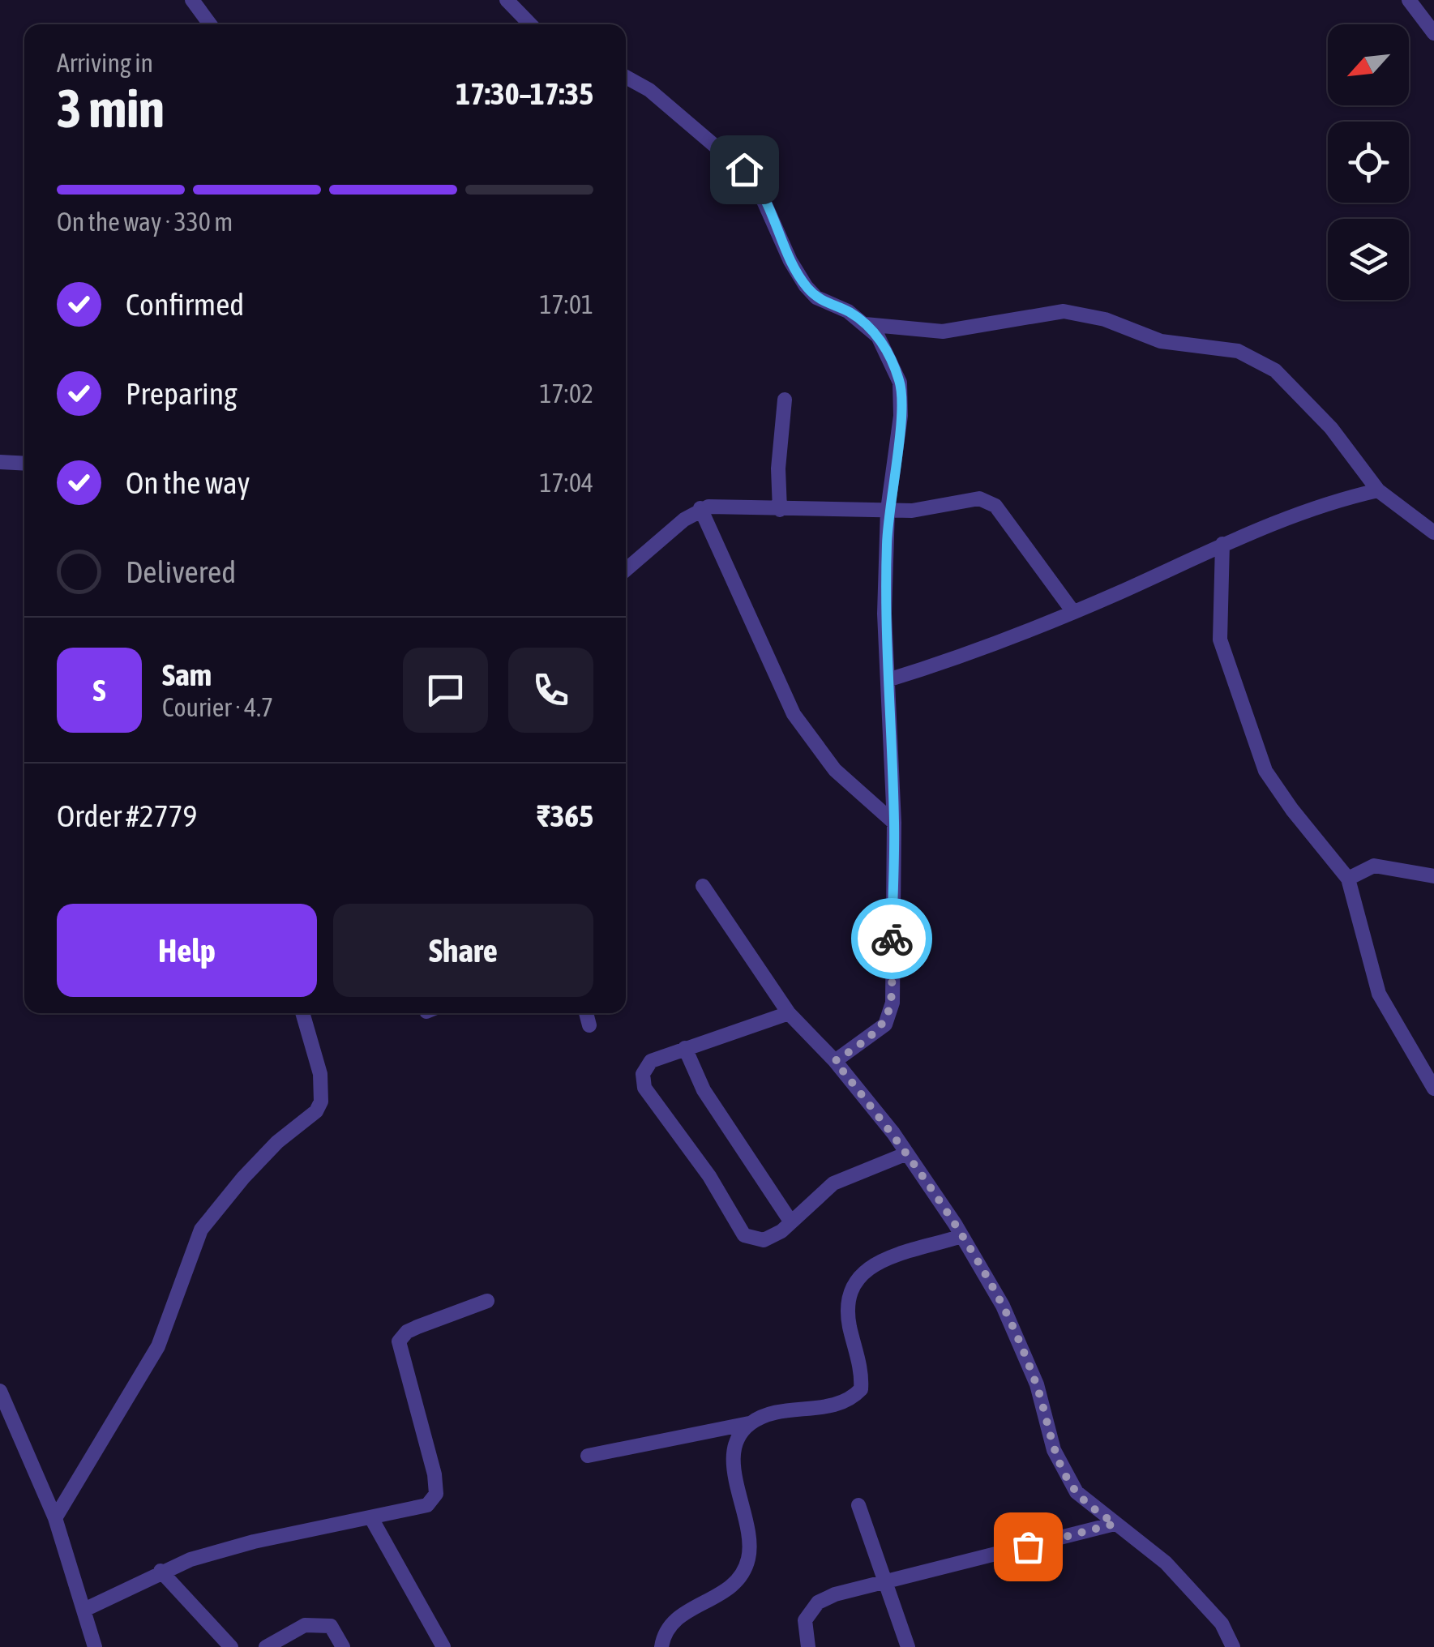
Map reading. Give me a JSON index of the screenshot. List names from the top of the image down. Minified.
{"north":"bottom left","page":{"heading":["3 min","Arriving in","17:30–17:35"],"panel":["Sam","Courier · 4.7","Order #2779","₹365"],"bar":"On the way · 330 m","list":[["Confirmed","17:01"],["Preparing","17:02"],["On the way","17:04"],"Delivered"],"round":"S","buttons":["Help","Share"]}}
